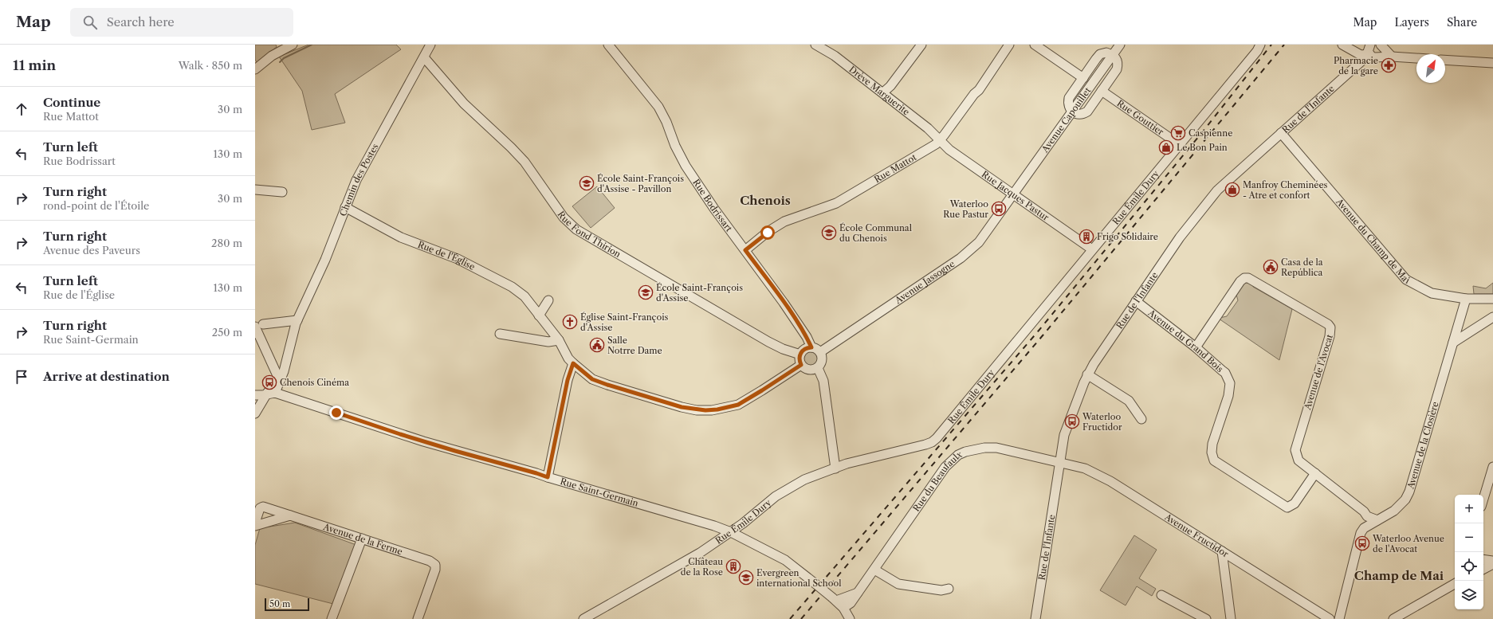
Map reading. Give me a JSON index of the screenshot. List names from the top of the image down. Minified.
{"streets":{"street":["Drève Marguerite","Rue de l'Infante","Rue Gouttier","Avenue Capouillet","Rue Mattot","Chemin des Postes","Rue Jacques Pastur","Rue Émile Dury","Rue Bodrissart","Rue Fond Thirion","Avenue du Champ de Mai","Rue de l'Église","Avenue Jassogne","Avenue du Grand Bois","Avenue de l'Avocat","Avenue de la Closière","Rue du Beaufaulx","Rue Saint-Germain","Avenue Fructidor","Avenue de la Ferme"]},"crossings":[["Drève Marguerite","Rue Mattot"],["Drève Marguerite","Rue Jacques Pastur"],["Rue de l'Infante","Avenue du Champ de Mai"],["Rue de l'Infante","Avenue du Grand Bois"],["Rue de l'Infante","Rue du Beaufaulx"],["Rue de l'Infante","Avenue Fructidor"],["Rue Gouttier","Rue Émile Dury"],["Avenue Capouillet","Rue Jacques Pastur"],["Avenue Capouillet","Avenue Jassogne"],["Rue Mattot","Rue Jacques Pastur"],["Rue Mattot","Rue Bodrissart"],["Chemin des Postes","Rue Fond Thirion"],["Chemin des Postes","Rue de l'Église"],["Chemin des Postes","Rue Saint-Germain"],["Rue Jacques Pastur","Rue Émile Dury"],["Rue Jacques Pastur","Avenue Jassogne"],["Rue Émile Dury","Rue Saint-Germain"],["Rue Bodrissart","Rue Fond Thirion"],["Rue Bodrissart","Rue de l'Église"],["Rue Bodrissart","Avenue Jassogne"],["Rue Fond Thirion","Rue de l'Église"],["Rue Fond Thirion","Avenue Jassogne"],["Avenue du Champ de Mai","Avenue de la Closière"],["Rue de l'Église","Avenue Jassogne"],["Avenue du Grand Bois","Avenue de l'Avocat"],["Avenue de l'Avocat","Avenue de la Closière"],["Rue du Beaufaulx","Rue Saint-Germain"],["Rue du Beaufaulx","Avenue Fructidor"]],"districts":["Chenois","Champ de Mai"],"places":{"pharmacy":["Pharmacie de la gare"],"supermarket":["Caspienne"],"shop":["Le Bon Pain","Manfroy Cheminées - Atre et confort"],"school or university":["École Saint-François d'Assise - Pavillon","École Communal du Chenois","École Saint-François d'Assise","Evergreen international School"],"bus stop":["Waterloo Rue Pastur","Chenois Cinéma","Waterloo Fructidor","Waterloo Avenue de l'Avocat"],"building":["Frigo Solidaire","Château de la Rose"],"public building":["Casa de la República","Salle Notrre Dame"],"church":["Église Saint-François d'Assise"]},"scale_bar":"50 m","north":"top right","page":{"header":"Map","search":"Search here","nav":["Map","Layers","Share"],"heading":["11 min","Walk · 850 m"],"list":[["Continue","Rue Mattot","30 m"],["Turn left","Rue Bodrissart","130 m"],["Turn right","rond-point de l'Étoile","30 m"],["Turn right","Avenue des Paveurs","280 m"],["Turn left","Rue de l'Église","130 m"],["Turn right","Rue Saint-Germain","250 m"],"Arrive at destination"],"map_buttons":["+","−"],"scale":"50 m"}}
